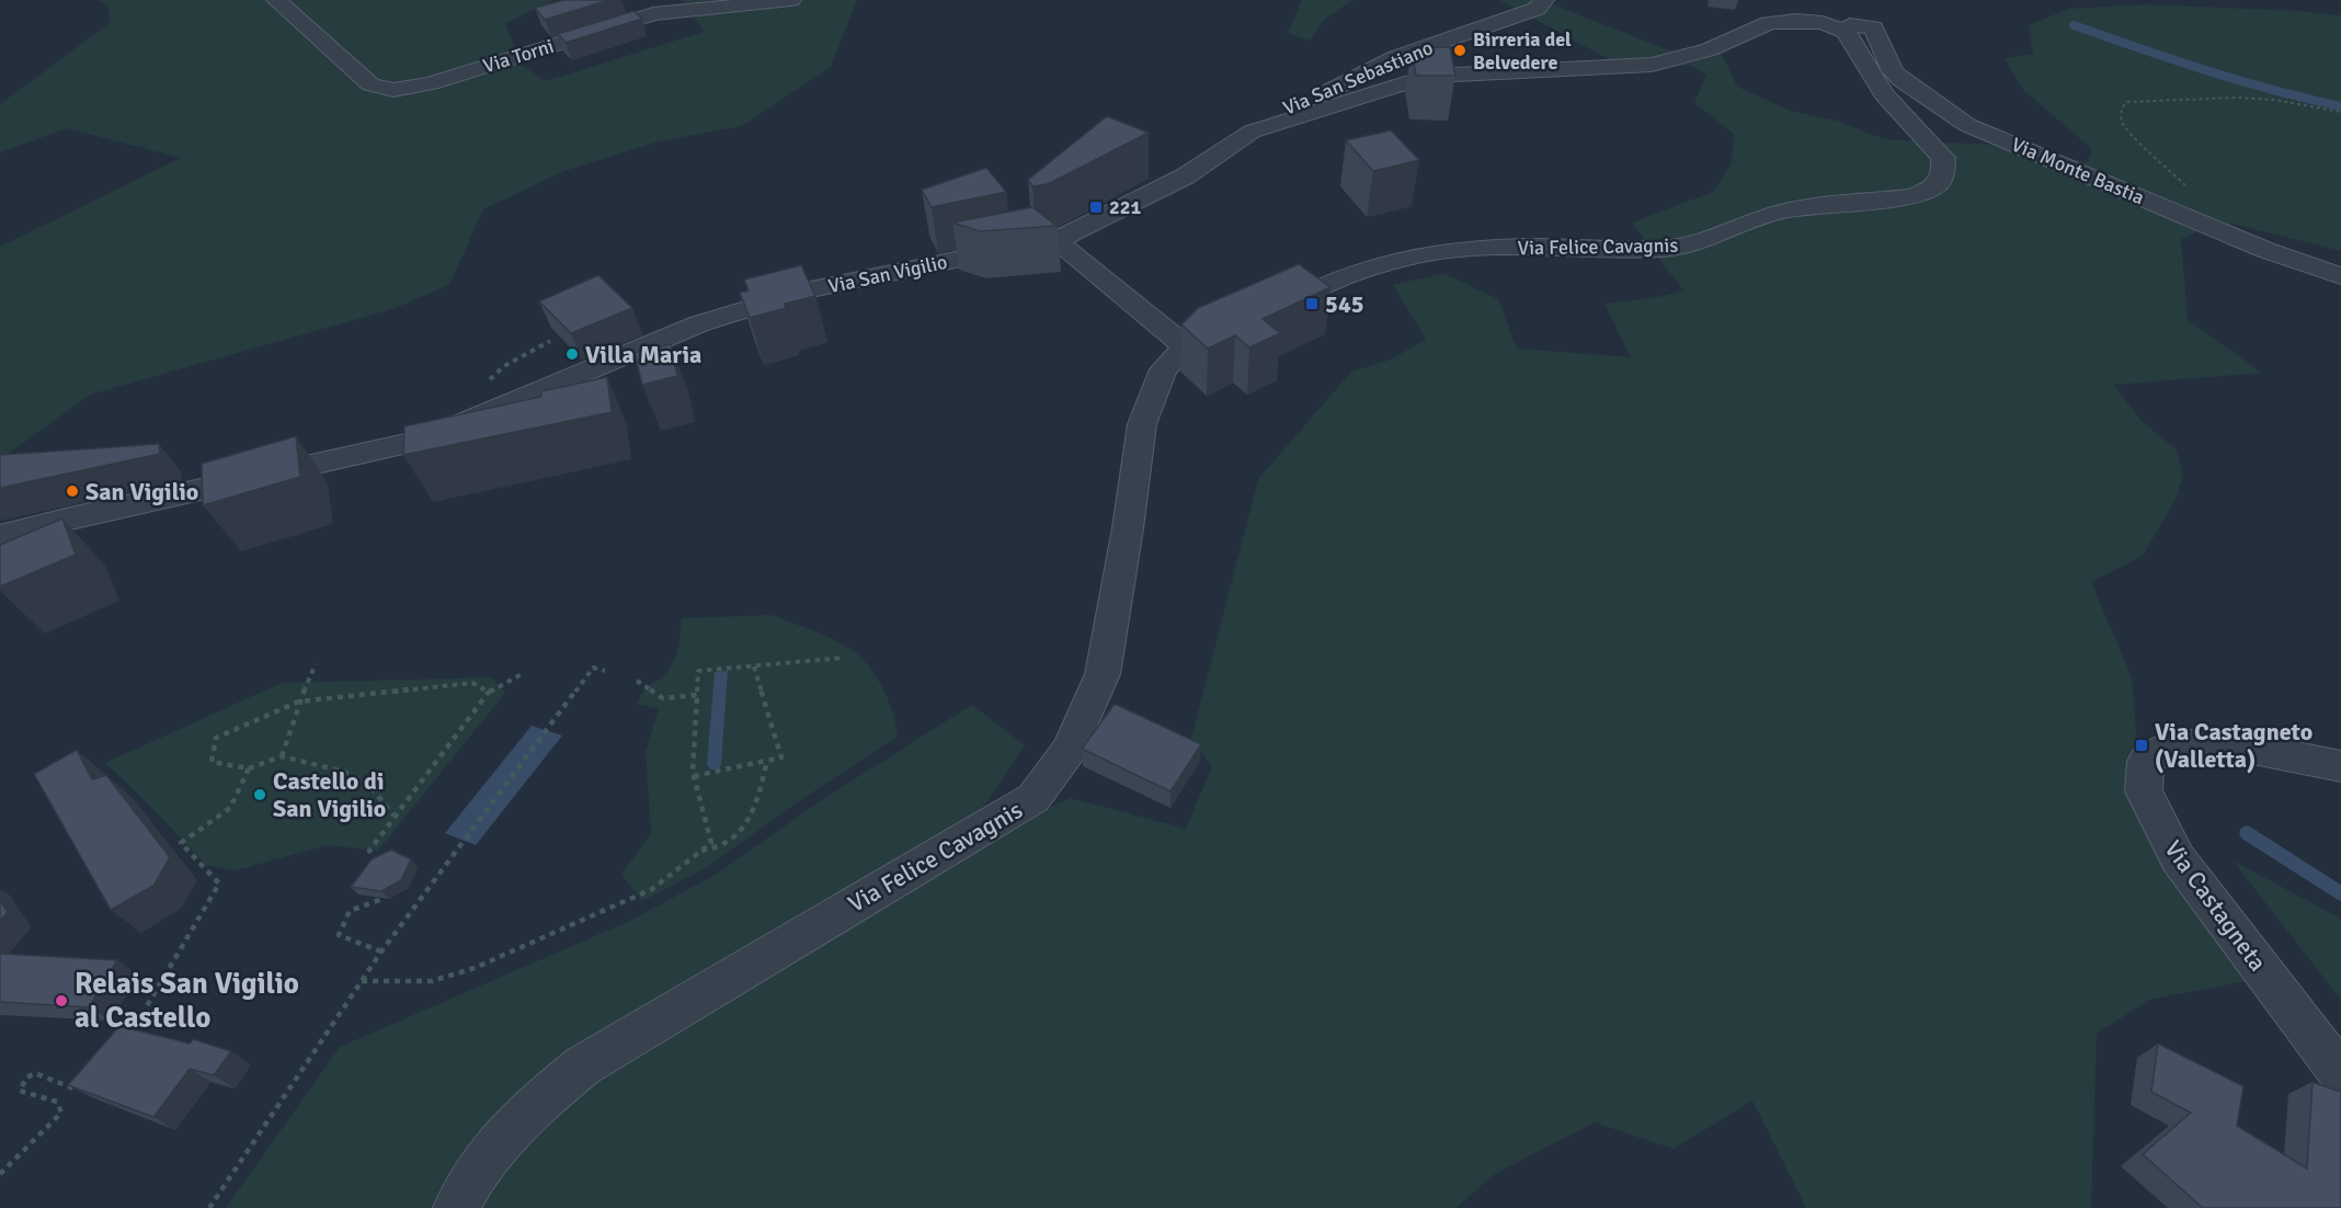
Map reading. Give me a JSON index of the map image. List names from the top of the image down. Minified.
{"streets":{"street":["Via Torni","Via San Sebastiano","Via Monte Bastia","Via Felice Cavagnis","Via San Vigilio","Via Castagneta"]},"crossings":[["Via San Sebastiano","Via San Vigilio"],["Via Monte Bastia","Via Felice Cavagnis"]],"places":{"other":["Birreria del Belvedere","Villa Maria","San Vigilio","Castello di San Vigilio","Relais San Vigilio al Castello"],"transit":["221","545","Via Castagneto (Valletta)"]}}
